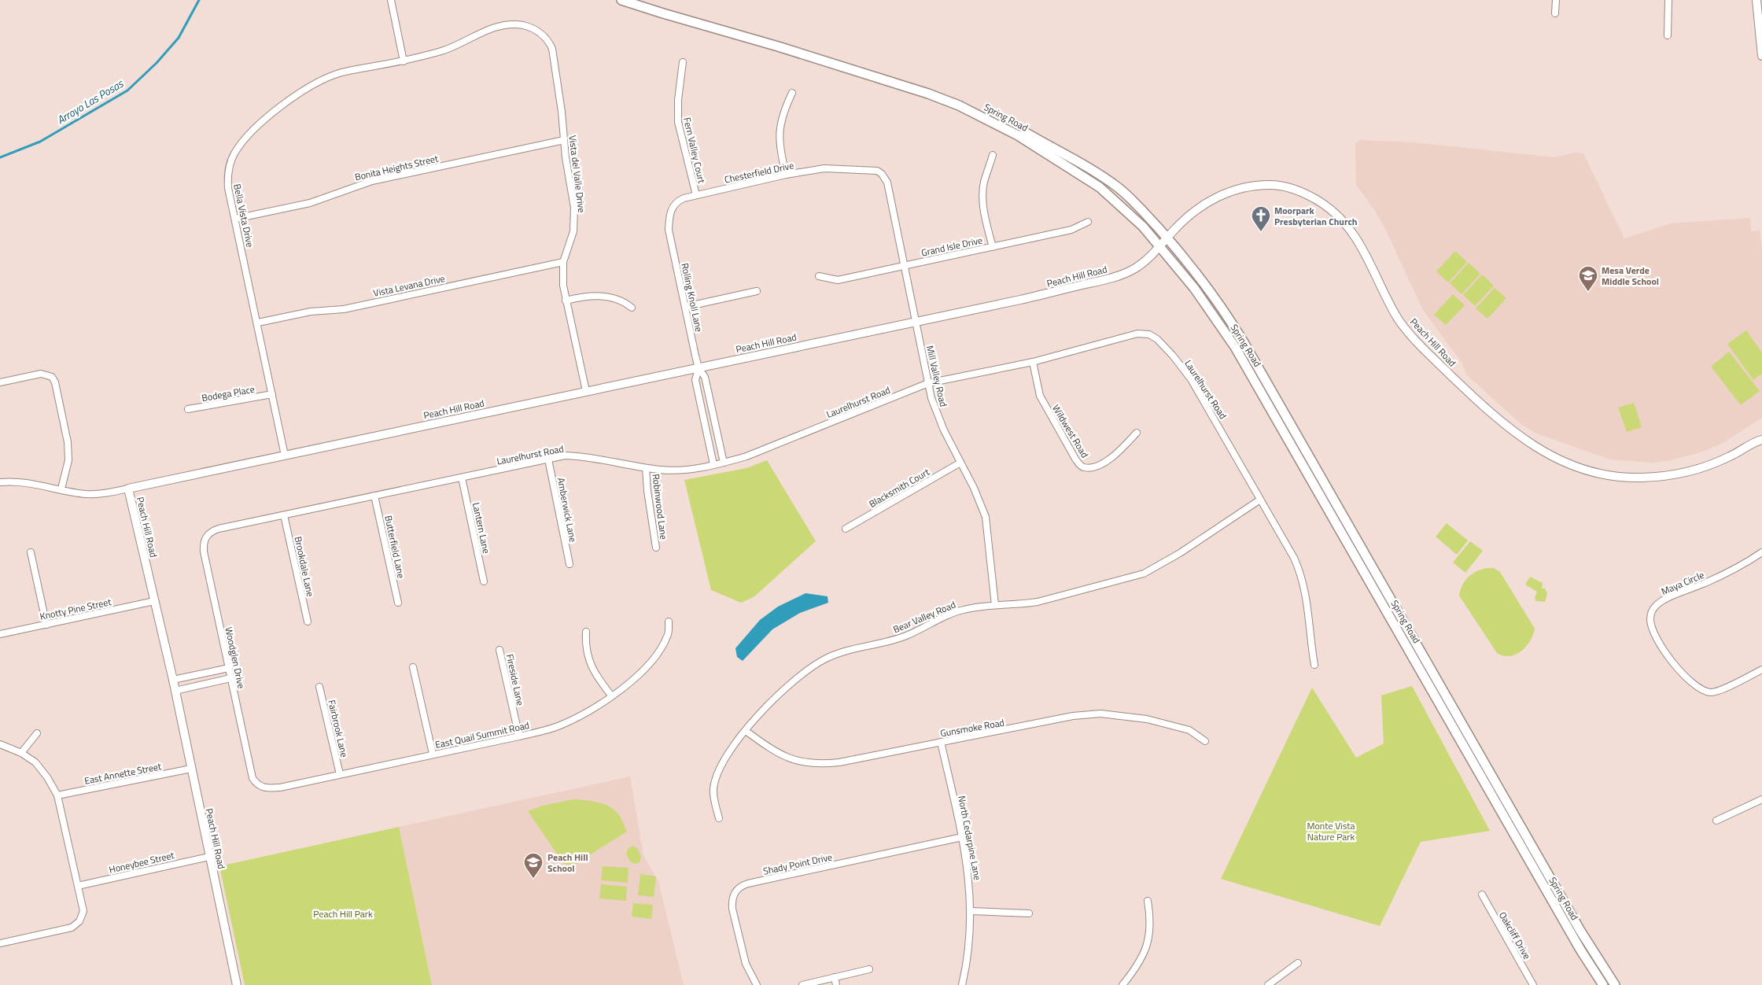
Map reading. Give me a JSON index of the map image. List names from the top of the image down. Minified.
{"streets":{"main road":["Spring Road"],"street":["Fern Valley Court","Bonita Heights Street","Chesterfield Drive","Vista del Valle Drive","Bella Vista Drive","Grand Isle Drive","Peach Hill Road","Vista Levana Drive","Rolling Knoll Lane","Mill Valley Road","Laurelhurst Road","Bodega Place","Wildwest Road","Blacksmith Court","Robinwood Lane","Amberwick Lane","Lantern Lane","Butterfield Lane","Brookdale Lane","Maya Circle","Knotty Pine Street","Bear Valley Road","Woodglen Drive","Fireside Lane","Gunsmoke Road","Fairbrook Lane","East Quail Summit Road","East Annette Street","North Cedarpine Lane","Honeybee Street","Shady Point Drive","Oakcliff Drive"]},"crossings":[["Spring Road","Peach Hill Road"],["Fern Valley Court","Chesterfield Drive"],["Bonita Heights Street","Vista del Valle Drive"],["Bonita Heights Street","Bella Vista Drive"],["Chesterfield Drive","Rolling Knoll Lane"],["Chesterfield Drive","Mill Valley Road"],["Vista del Valle Drive","Bella Vista Drive"],["Vista del Valle Drive","Peach Hill Road"],["Vista del Valle Drive","Vista Levana Drive"],["Bella Vista Drive","Peach Hill Road"],["Bella Vista Drive","Vista Levana Drive"],["Bella Vista Drive","Bodega Place"],["Grand Isle Drive","Mill Valley Road"],["Peach Hill Road","Rolling Knoll Lane"],["Peach Hill Road","Mill Valley Road"],["Peach Hill Road","Knotty Pine Street"],["Peach Hill Road","East Annette Street"],["Peach Hill Road","Honeybee Street"],["Rolling Knoll Lane","Laurelhurst Road"],["Mill Valley Road","Laurelhurst Road"],["Mill Valley Road","Blacksmith Court"],["Mill Valley Road","Bear Valley Road"],["Laurelhurst Road","Wildwest Road"],["Laurelhurst Road","Robinwood Lane"],["Laurelhurst Road","Amberwick Lane"],["Laurelhurst Road","Lantern Lane"],["Laurelhurst Road","Butterfield Lane"],["Laurelhurst Road","Brookdale Lane"],["Laurelhurst Road","Bear Valley Road"],["Laurelhurst Road","Woodglen Drive"],["Bear Valley Road","Gunsmoke Road"],["Woodglen Drive","East Quail Summit Road"],["Fireside Lane","East Quail Summit Road"],["Gunsmoke Road","North Cedarpine Lane"],["Fairbrook Lane","East Quail Summit Road"],["North Cedarpine Lane","Shady Point Drive"]],"water":["Arroyo Las Posas"],"parks":["Monte Vista Nature Park","Peach Hill Park"],"places":{"church":["Moorpark Presbyterian Church"],"school or university":["Mesa Verde Middle School","Peach Hill School"]}}
